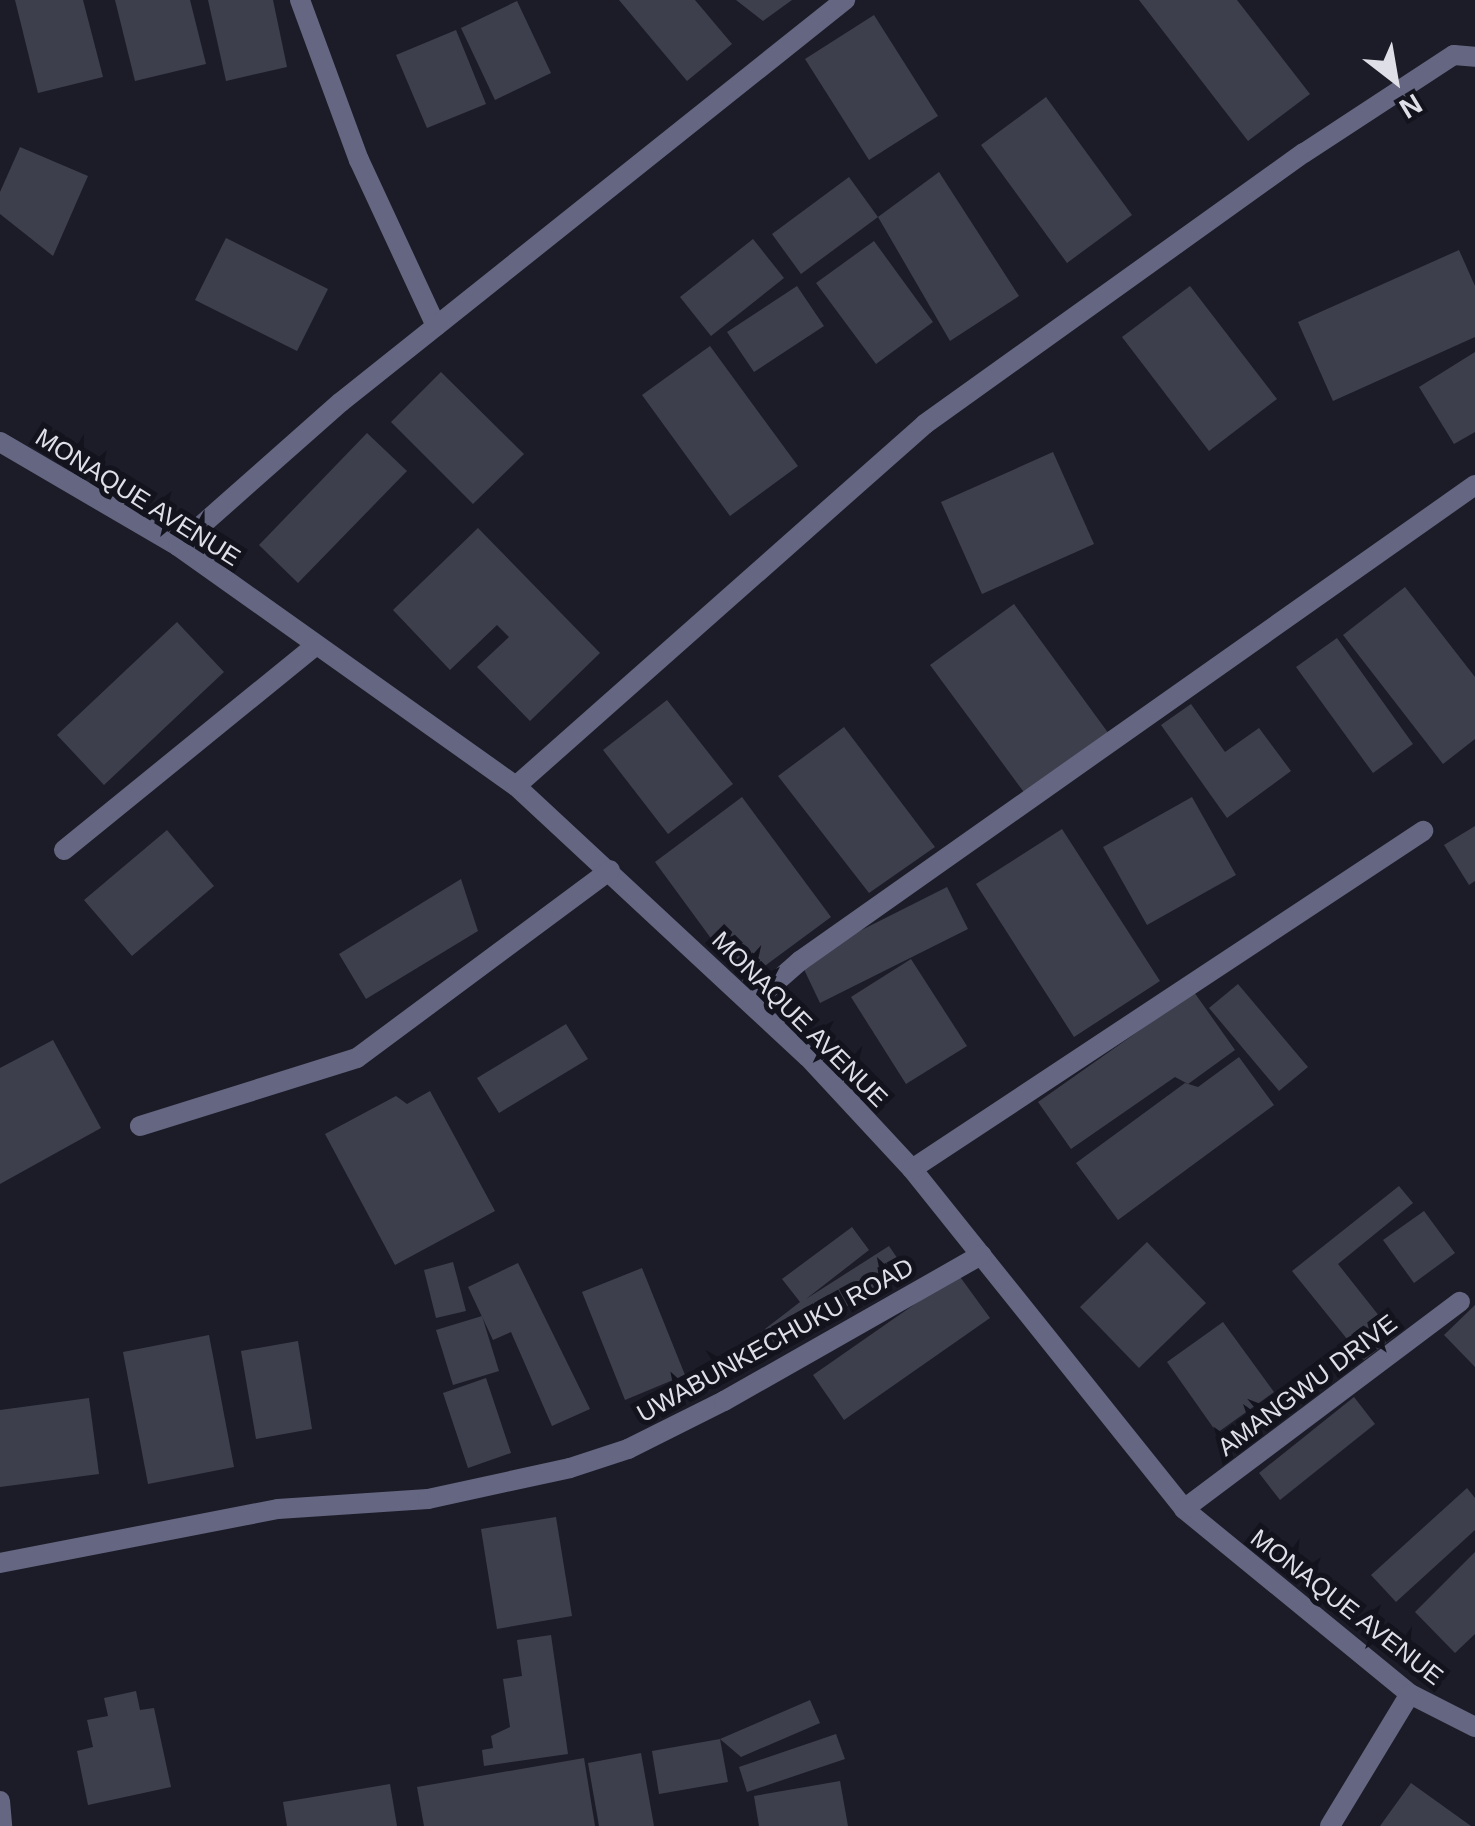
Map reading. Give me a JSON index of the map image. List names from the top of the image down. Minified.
{"streets":{"street":["MONAQUE AVENUE","UWABUNKECHUKU ROAD","AMANGWU DRIVE"]},"crossings":[["MONAQUE AVENUE","UWABUNKECHUKU ROAD"],["MONAQUE AVENUE","AMANGWU DRIVE"]],"north":"bottom right"}
